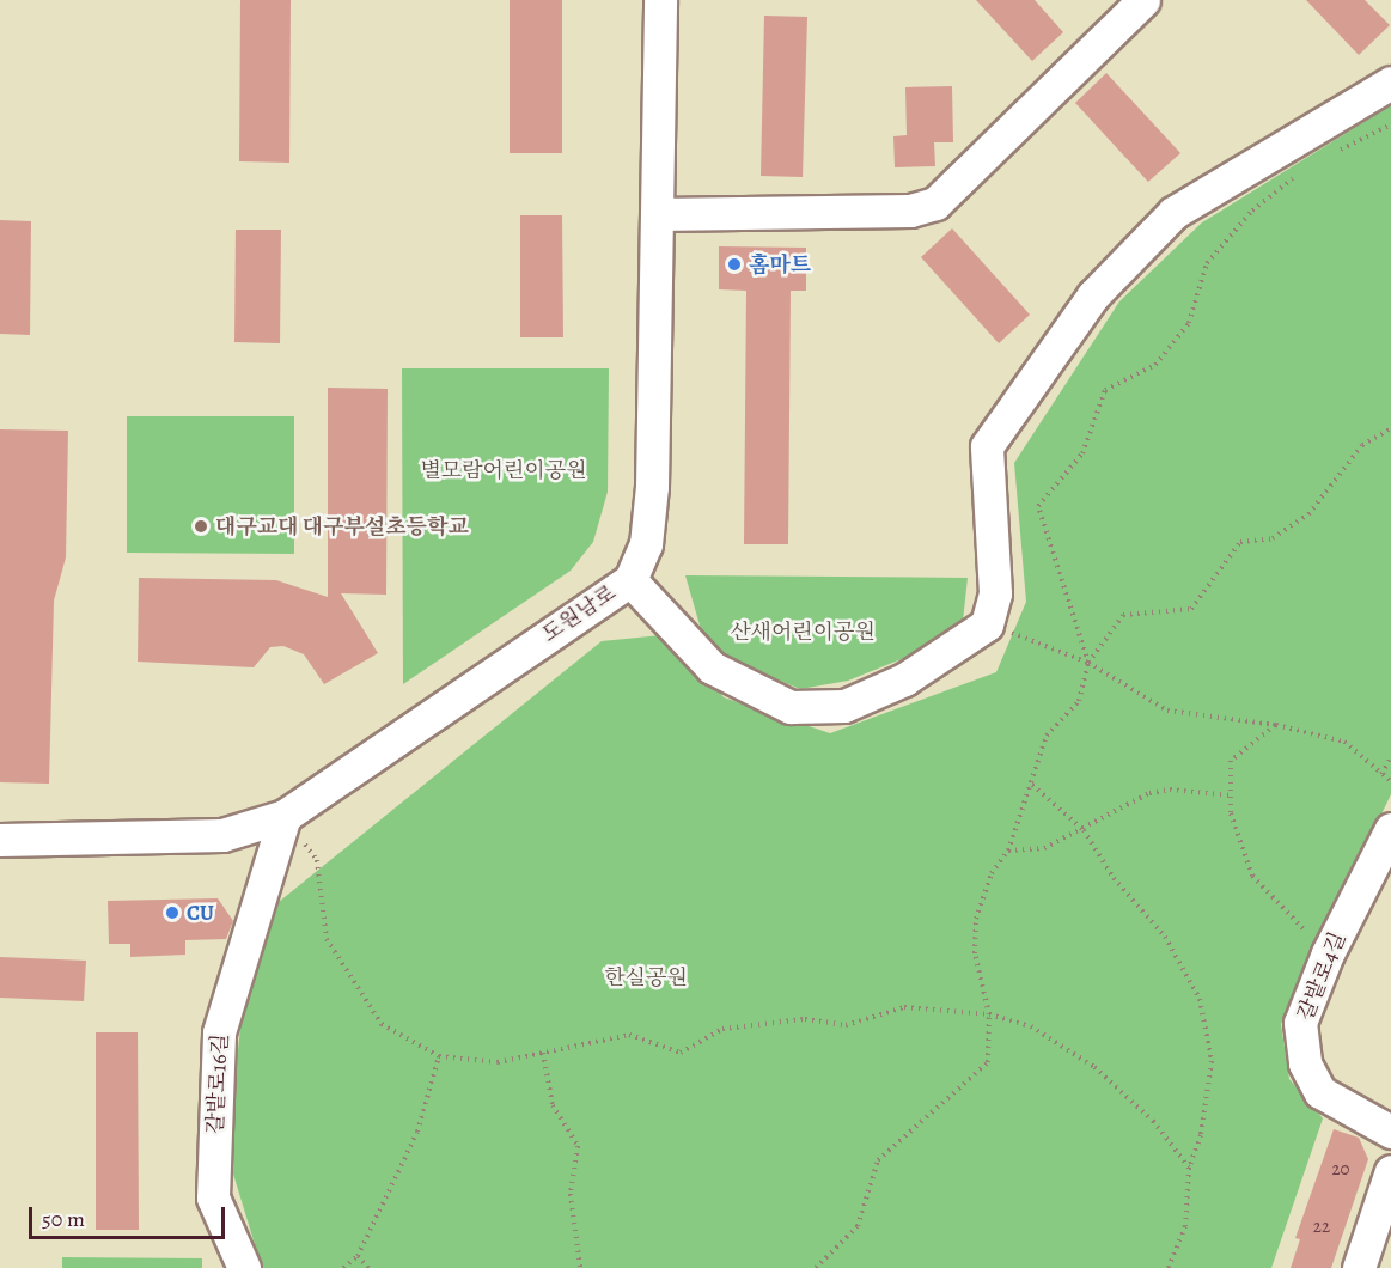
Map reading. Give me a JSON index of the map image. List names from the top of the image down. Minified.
{"streets":{"street":["도원남로","갈밭로4길","갈밭로16길"]},"crossings":[["도원남로","갈밭로16길"]],"parks":["별모람어린이공원","산새어린이공원","한실공원"],"places":["홈마트","대구교대 대구부설초등학교","CU"],"house_numbers":["20","22"],"scale_bar":"50 m"}
